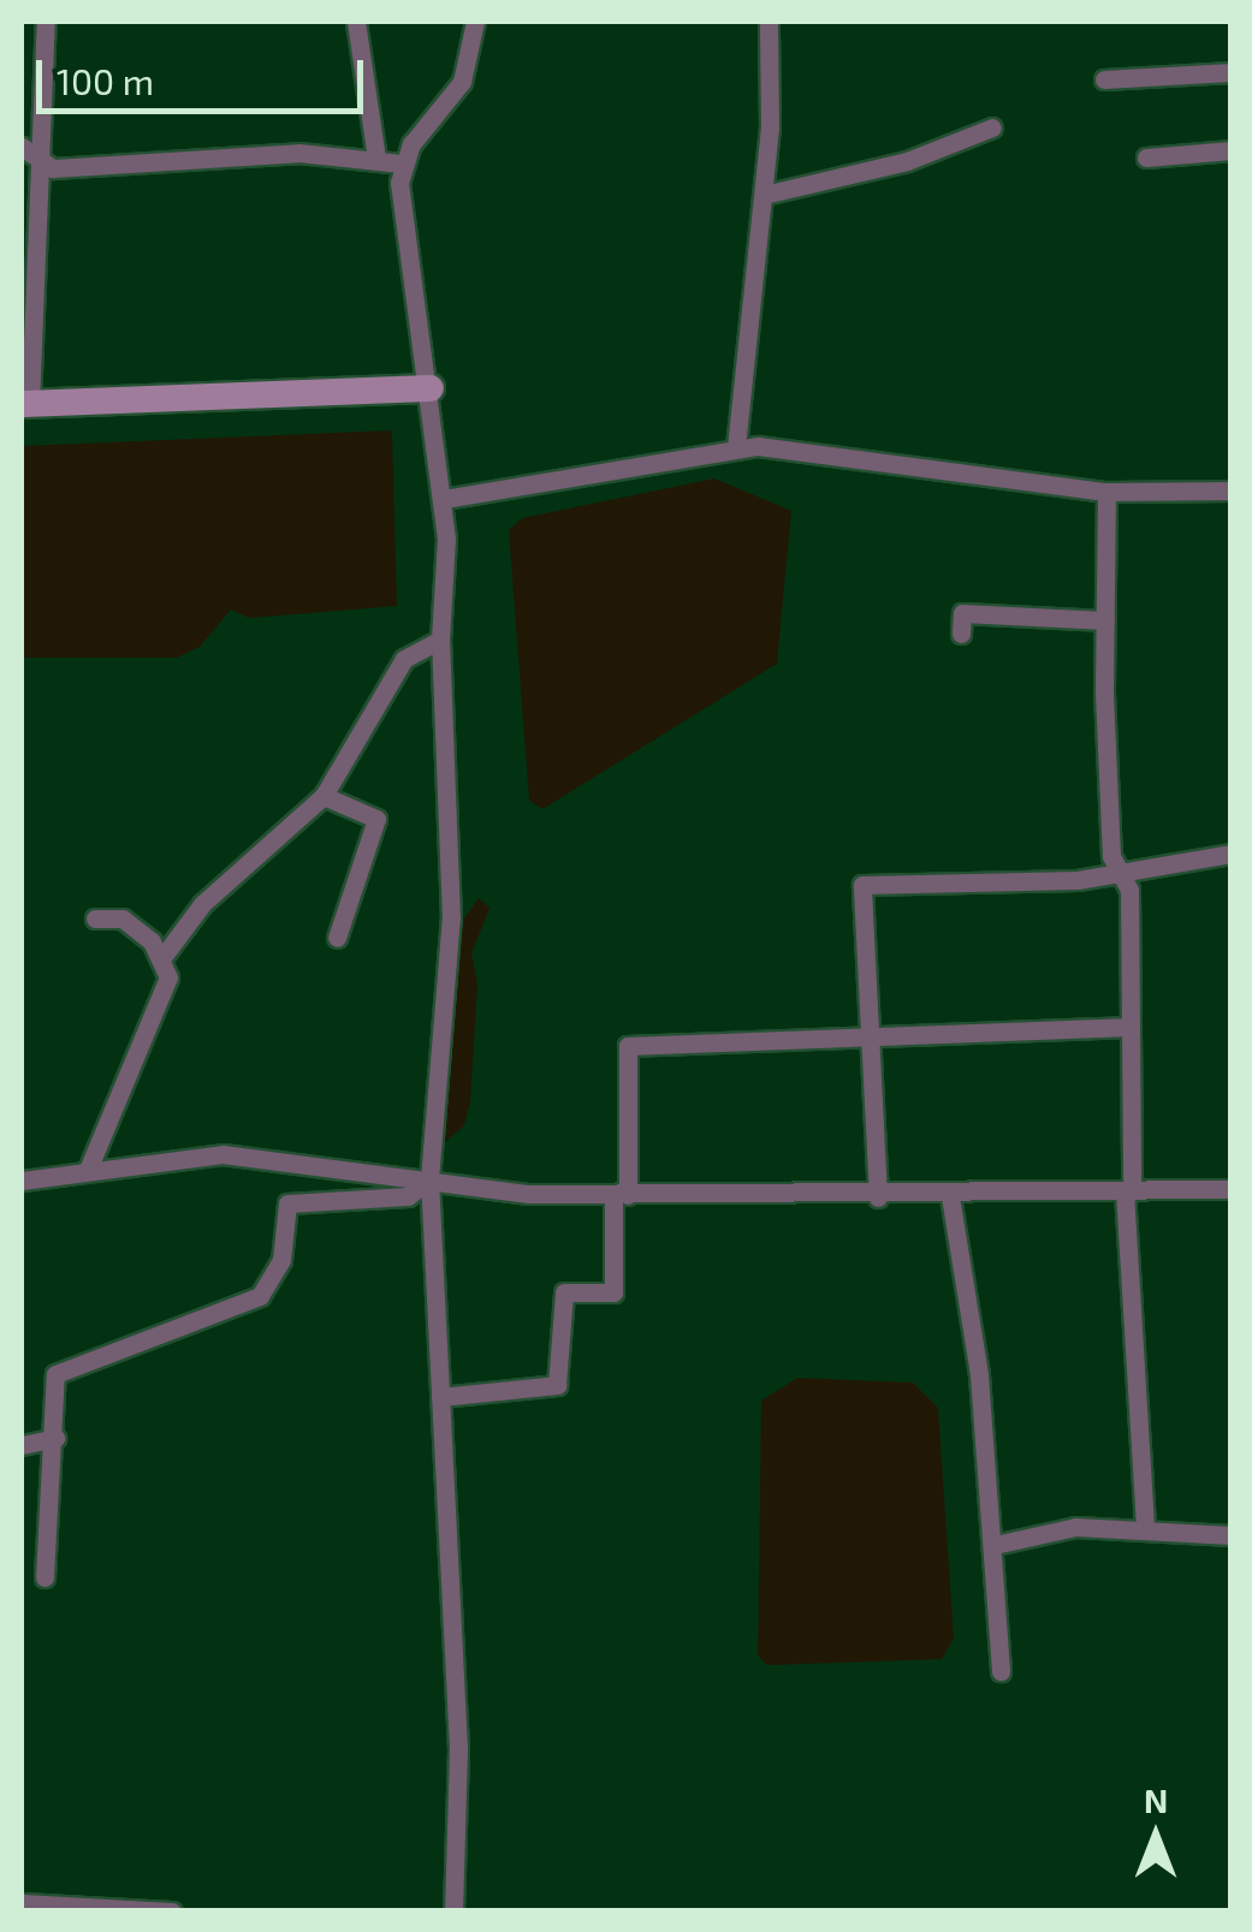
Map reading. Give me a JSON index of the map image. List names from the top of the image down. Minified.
{"scale_bar":"100 m","north":"top"}
